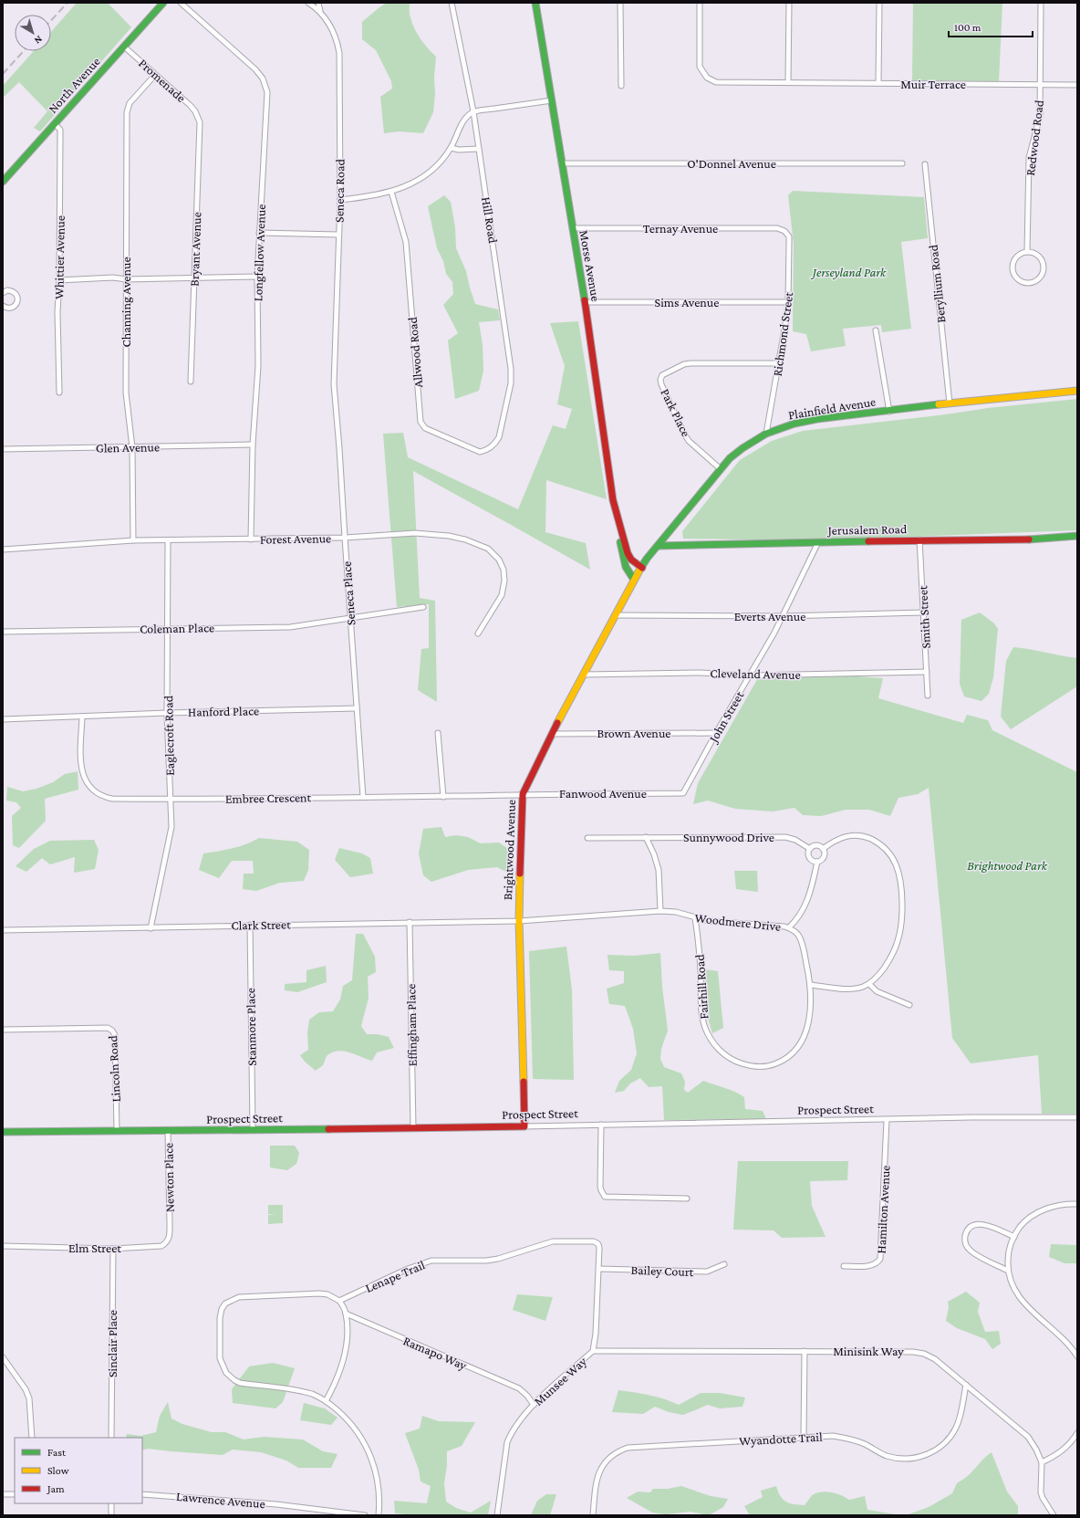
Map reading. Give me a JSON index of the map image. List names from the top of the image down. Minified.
{"streets":{"street":["Promenade","Muir Terrace","North Avenue","Redwood Road","O'Donnel Avenue","Seneca Road","Hill Road","Ternay Avenue","Bryant Avenue","Longfellow Avenue","Whittier Avenue","Morse Avenue","Beryllium Road","Channing Avenue","Sims Avenue","Richmond Street","Allwood Road","Plainfield Avenue","Park Place","Glen Avenue","Jerusalem Road","Forest Avenue","Seneca Place","Everts Avenue","Smith Street","Coleman Place","Cleveland Avenue","Hanford Place","John Street","Brown Avenue","Eaglecroft Road","Fanwood Avenue","Embree Crescent","Sunnywood Drive","Brightwood Avenue","Woodmere Drive","Clark Street","Fairhill Road","Effingham Place","Stanmore Place","Lincoln Road","Prospect Street","Newton Place","Hamilton Avenue","Elm Street","Bailey Court","Lenape Trail","Sinclair Place","Minisink Way","Ramapo Way","Munsee Way","Wyandotte Trail","Lawrence Avenue"]},"crossings":[["Promenade","North Avenue"],["Promenade","Bryant Avenue"],["Promenade","Channing Avenue"],["Muir Terrace","Redwood Road"],["North Avenue","Whittier Avenue"],["O'Donnel Avenue","Morse Avenue"],["Seneca Road","Seneca Place"],["Hill Road","Allwood Road"],["Ternay Avenue","Morse Avenue"],["Ternay Avenue","Richmond Street"],["Longfellow Avenue","Glen Avenue"],["Longfellow Avenue","Forest Avenue"],["Morse Avenue","Sims Avenue"],["Morse Avenue","Plainfield Avenue"],["Morse Avenue","Brightwood Avenue"],["Beryllium Road","Plainfield Avenue"],["Channing Avenue","Glen Avenue"],["Channing Avenue","Forest Avenue"],["Sims Avenue","Richmond Street"],["Richmond Street","Plainfield Avenue"],["Richmond Street","Park Place"],["Plainfield Avenue","Park Place"],["Plainfield Avenue","Jerusalem Road"],["Plainfield Avenue","Brightwood Avenue"],["Jerusalem Road","Smith Street"],["Jerusalem Road","John Street"],["Forest Avenue","Seneca Place"],["Forest Avenue","Eaglecroft Road"],["Seneca Place","Coleman Place"],["Seneca Place","Hanford Place"],["Seneca Place","Embree Crescent"],["Everts Avenue","Smith Street"],["Everts Avenue","John Street"],["Everts Avenue","Brightwood Avenue"],["Smith Street","Cleveland Avenue"],["Coleman Place","Eaglecroft Road"],["Cleveland Avenue","John Street"],["Cleveland Avenue","Brightwood Avenue"],["Hanford Place","Eaglecroft Road"],["Hanford Place","Embree Crescent"],["John Street","Brown Avenue"],["John Street","Fanwood Avenue"],["Brown Avenue","Brightwood Avenue"],["Eaglecroft Road","Embree Crescent"],["Eaglecroft Road","Clark Street"],["Fanwood Avenue","Embree Crescent"],["Fanwood Avenue","Brightwood Avenue"],["Embree Crescent","Brightwood Avenue"],["Brightwood Avenue","Woodmere Drive"],["Brightwood Avenue","Clark Street"],["Brightwood Avenue","Prospect Street"],["Woodmere Drive","Clark Street"],["Woodmere Drive","Fairhill Road"],["Clark Street","Effingham Place"],["Clark Street","Stanmore Place"],["Effingham Place","Prospect Street"],["Stanmore Place","Prospect Street"],["Lincoln Road","Prospect Street"],["Prospect Street","Newton Place"],["Prospect Street","Hamilton Avenue"],["Newton Place","Elm Street"],["Elm Street","Sinclair Place"],["Bailey Court","Munsee Way"],["Lenape Trail","Ramapo Way"],["Lenape Trail","Munsee Way"],["Minisink Way","Munsee Way"],["Minisink Way","Wyandotte Trail"],["Ramapo Way","Munsee Way"]],"parks":["Jerseyland Park","Brightwood Park"],"legend":["Fast","Slow","Jam"],"scale_bar":"100 m","north":"bottom right"}
